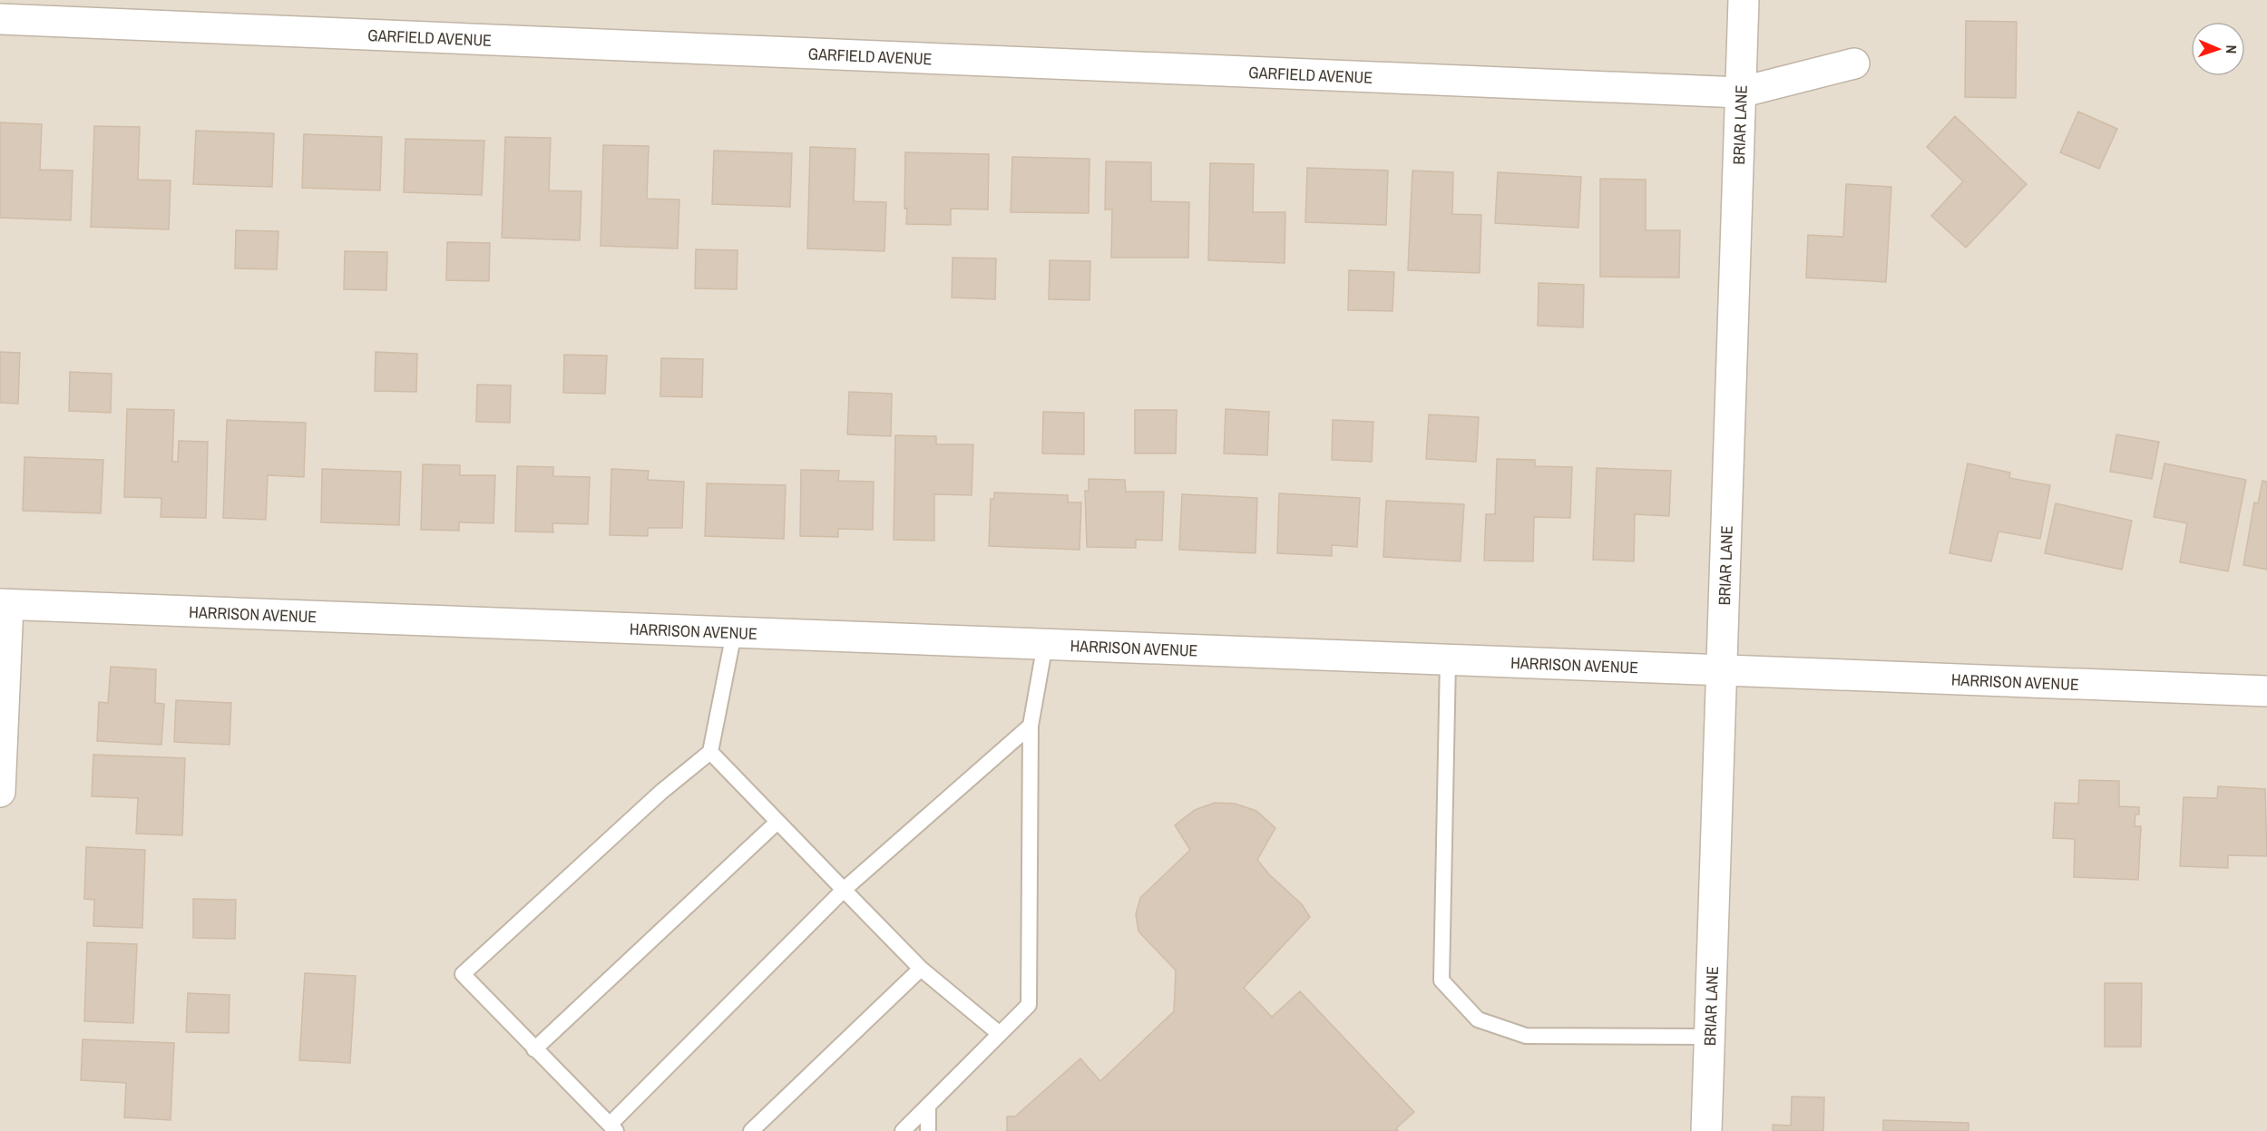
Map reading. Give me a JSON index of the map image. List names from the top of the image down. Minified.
{"streets":{"street":["GARFIELD AVENUE","BRIAR LANE","HARRISON AVENUE"]},"crossings":[["GARFIELD AVENUE","BRIAR LANE"],["BRIAR LANE","HARRISON AVENUE"]],"north":"right"}
